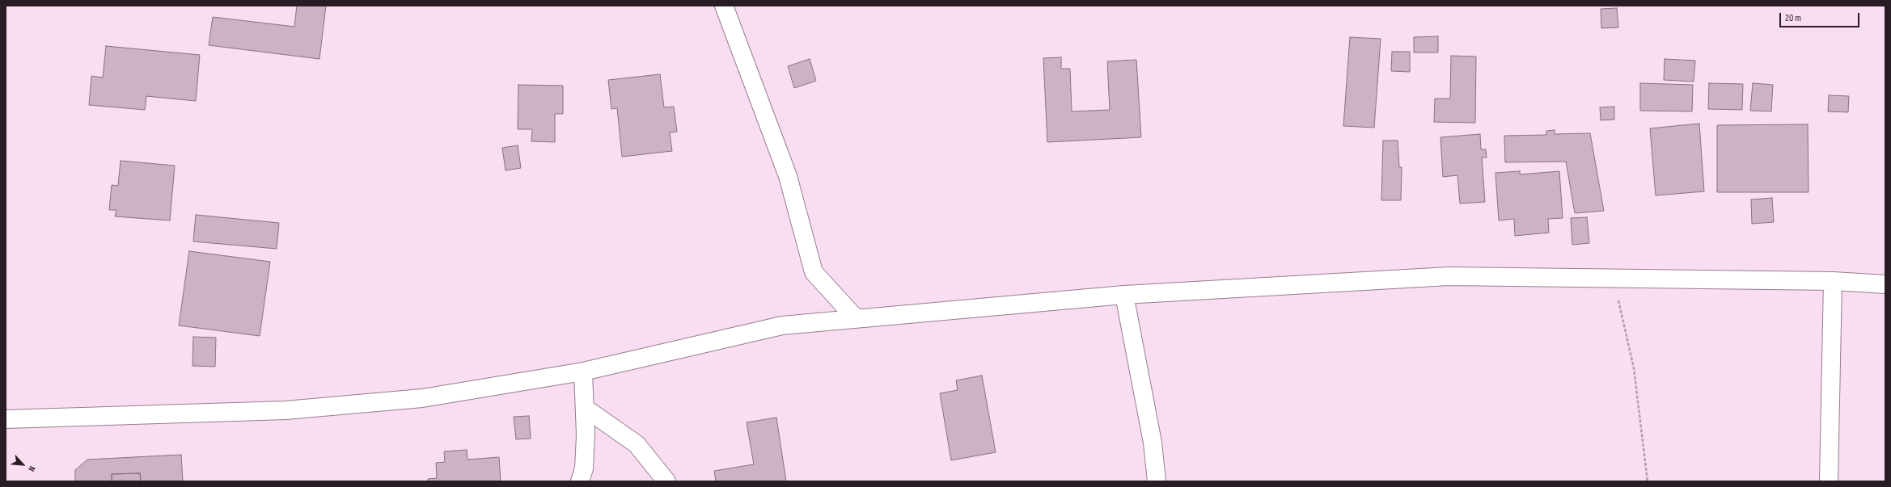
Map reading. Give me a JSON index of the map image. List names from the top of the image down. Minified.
{"scale_bar":"20 m","north":"bottom right"}
